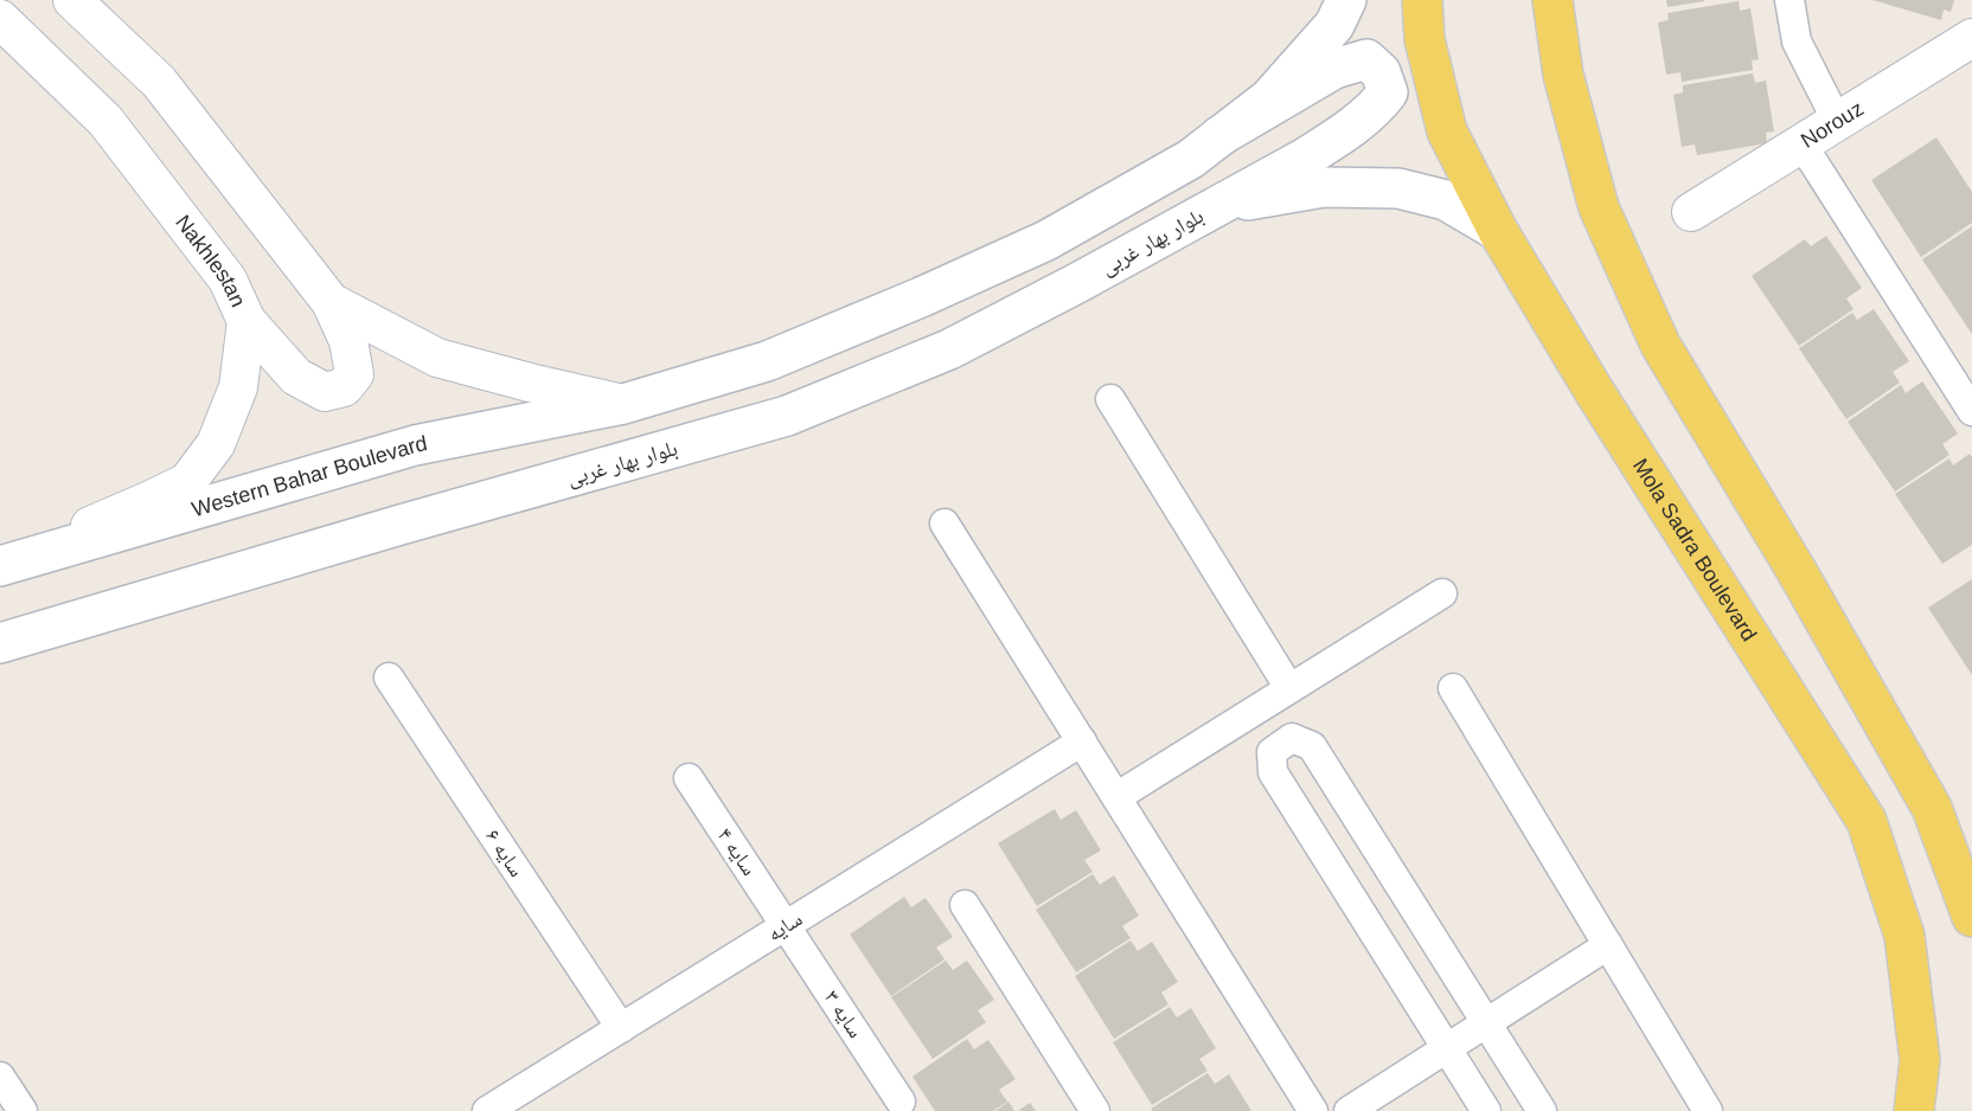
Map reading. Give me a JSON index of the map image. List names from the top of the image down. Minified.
{"streets":{"main road":["بلوار بهار غربی","Western Bahar Boulevard","Mola Sadra Boulevard"],"street":["Norouz","Nakhlestan","سایه ۴","سایه ۶","سایه","سایه ۳"]},"crossings":[["Nakhlestan","Western Bahar Boulevard"],["سایه ۴","سایه"],["سایه ۴","سایه ۳"],["سایه ۶","سایه"],["سایه","سایه ۳"]]}
